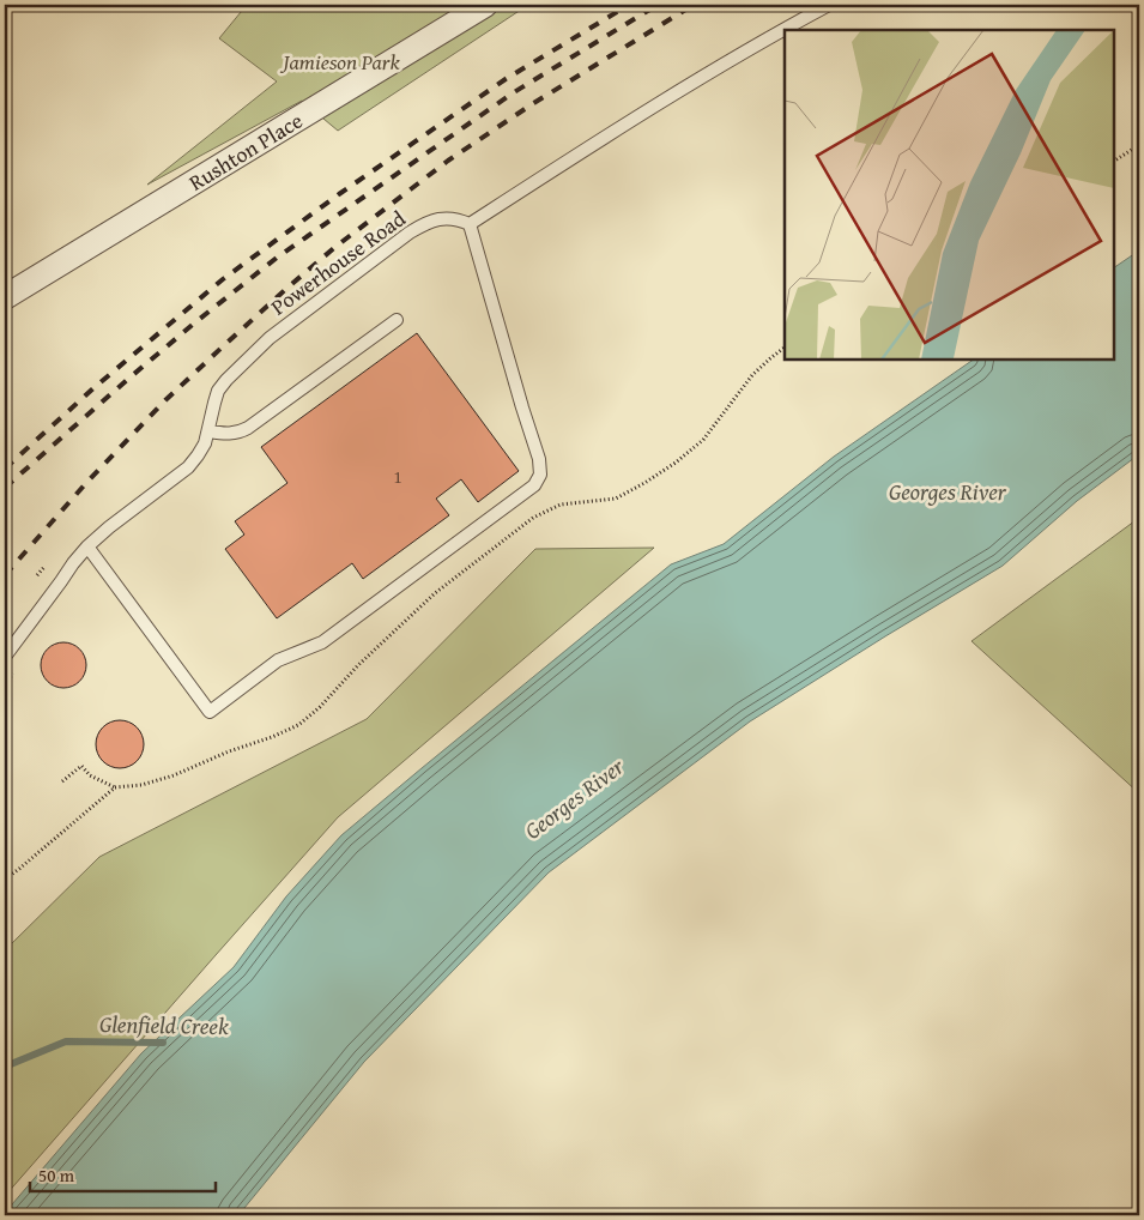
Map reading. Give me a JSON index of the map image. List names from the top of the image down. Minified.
{"streets":{"street":["Rushton Place"],"lane":["Powerhouse Road"]},"water":["Georges River","Glenfield Creek"],"parks":["Jamieson Park"],"house_numbers":["1"],"scale_bar":"50 m"}
